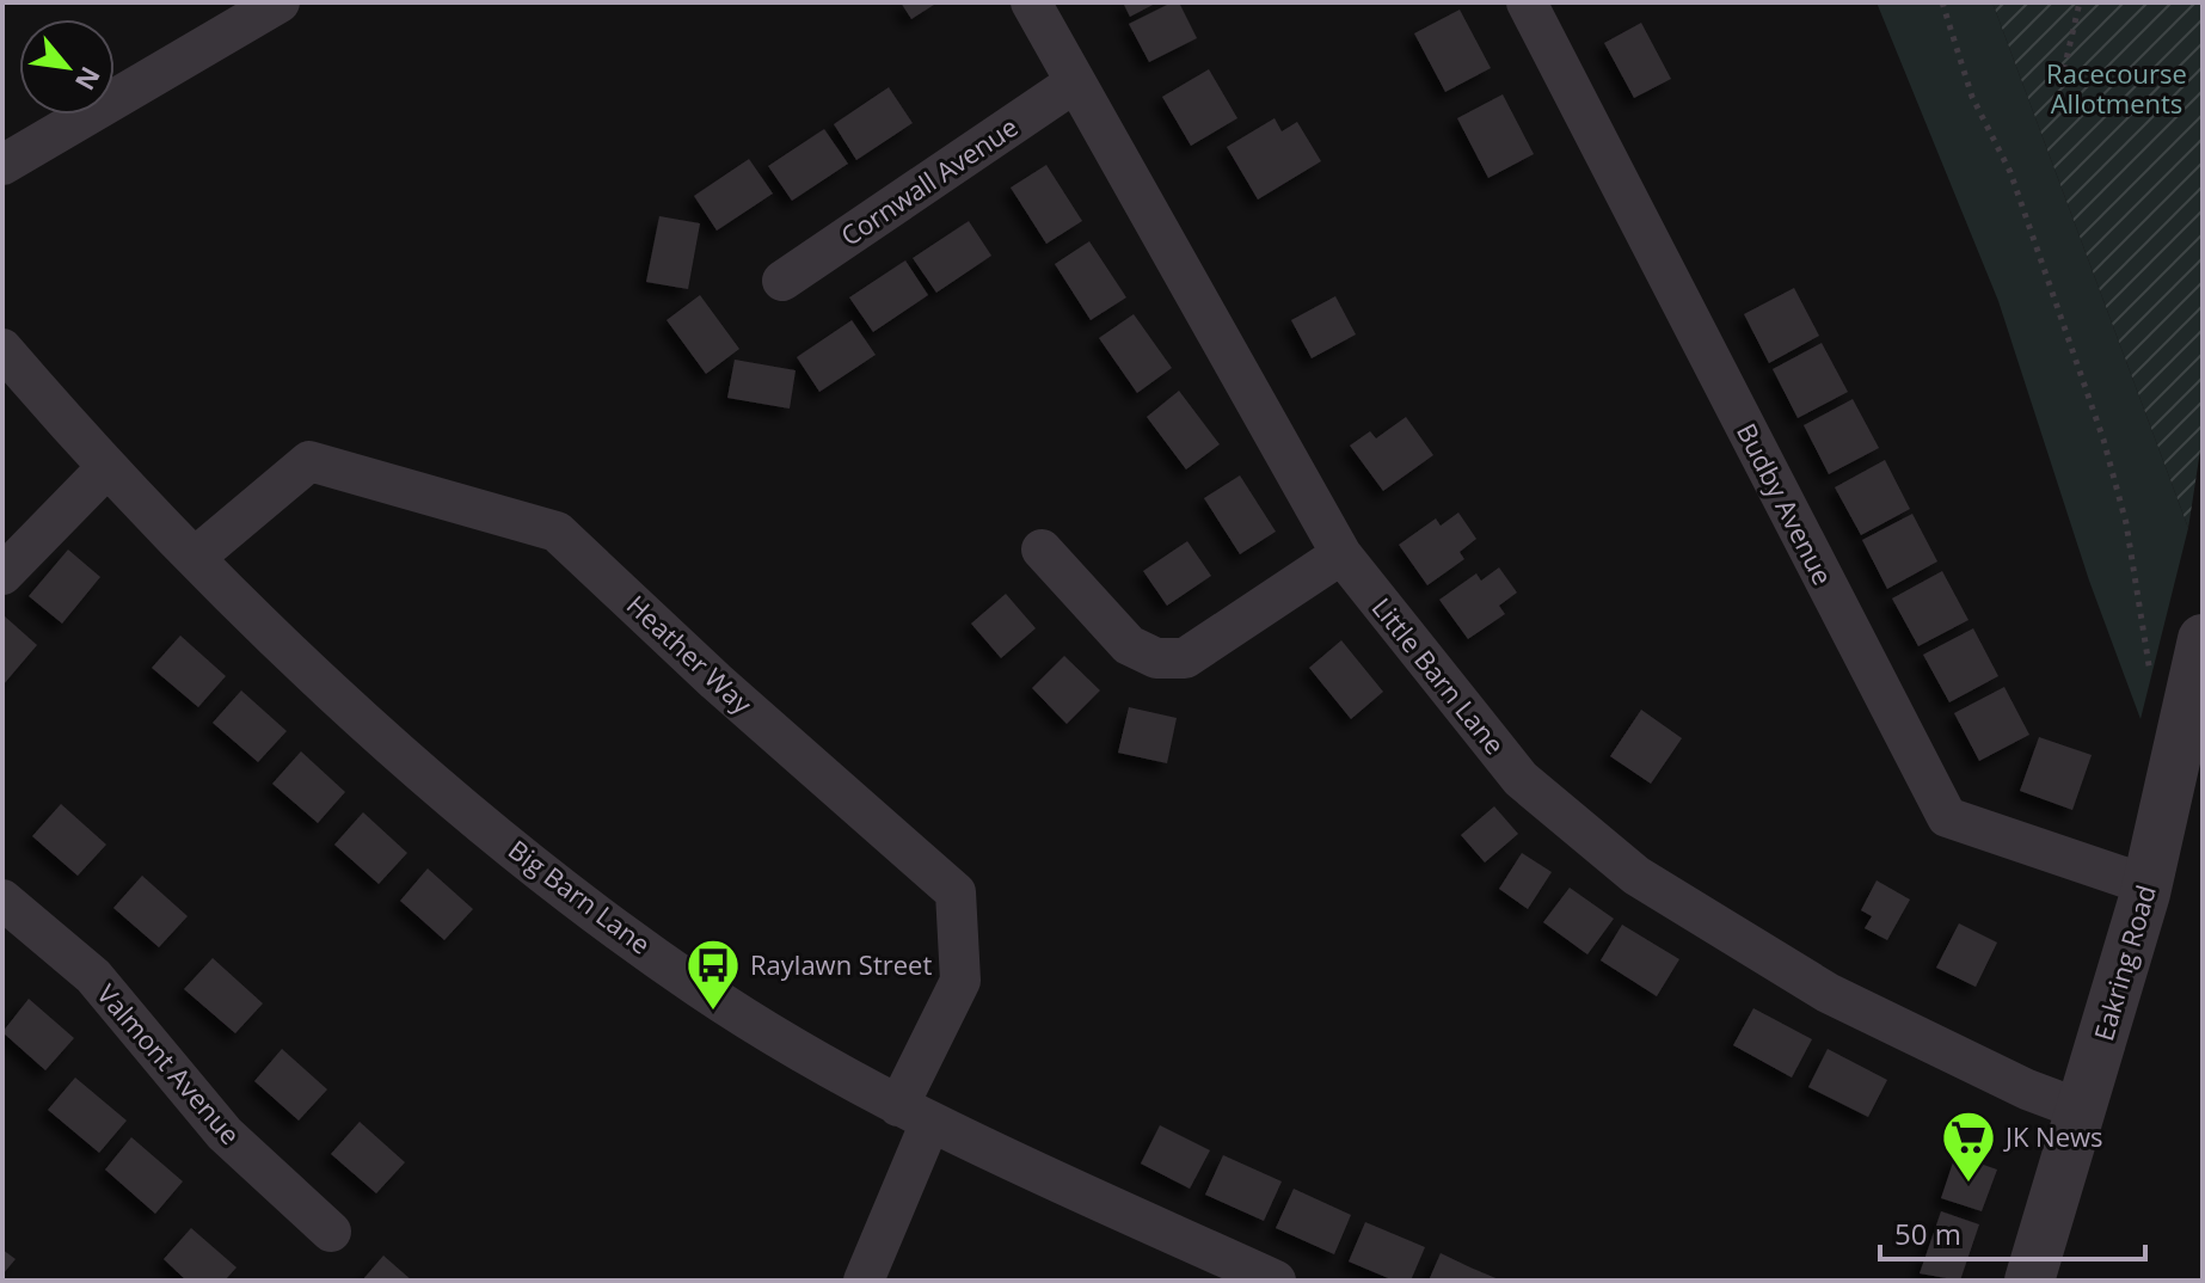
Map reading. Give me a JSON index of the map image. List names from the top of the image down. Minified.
{"streets":{"street":["Cornwall Avenue","Budby Avenue","Heather Way","Little Barn Lane","Big Barn Lane","Eakring Road","Valmont Avenue"]},"crossings":[["Cornwall Avenue","Little Barn Lane"],["Budby Avenue","Eakring Road"],["Heather Way","Big Barn Lane"],["Little Barn Lane","Eakring Road"]],"parks":["Racecourse Allotments"],"places":{"bus stop":["Raylawn Street"],"supermarket":["JK News"]},"scale_bar":"50 m","north":"bottom right"}
